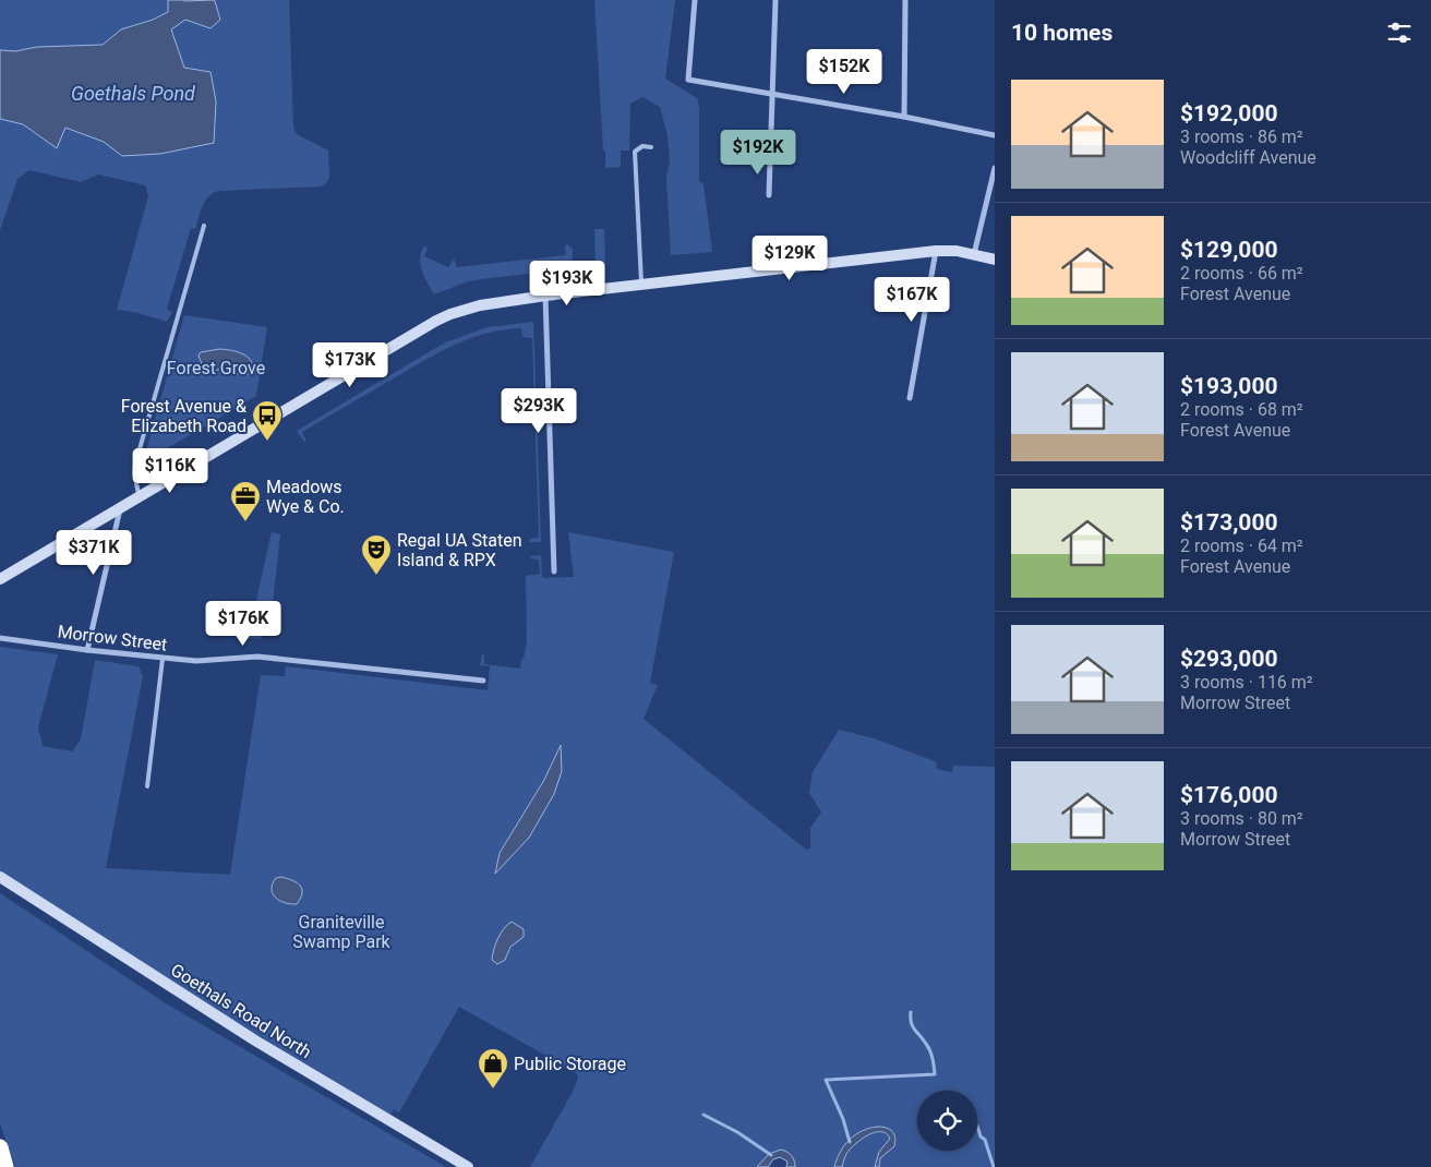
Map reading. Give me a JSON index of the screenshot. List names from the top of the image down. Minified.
{"streets":{"main road":["Goethals Road North"],"street":["Morrow Street"]},"water":["Goethals Pond"],"parks":["Forest Grove","Graniteville Swamp Park"],"places":{"bus stop":["Forest Avenue & Elizabeth Road"],"office":["Meadows Wye & Co."],"theatre":["Regal UA Staten Island & RPX"],"shop":["Public Storage"]},"page":{"heading":"10 homes","price":["$152K","$192K","$129K","$193K","$167K","$173K","$293K","$116K","$371K","$176K"],"list":[{"name":"$192,000","note":"3 rooms · 86 m² · Woodcliff Avenue"},{"name":"$129,000","note":"2 rooms · 66 m² · Forest Avenue"},{"name":"$193,000","note":"2 rooms · 68 m² · Forest Avenue"},{"name":"$173,000","note":"2 rooms · 64 m² · Forest Avenue"},{"name":"$293,000","note":"3 rooms · 116 m² · Morrow Street"},{"name":"$176,000","note":"3 rooms · 80 m² · Morrow Street"}]}}
